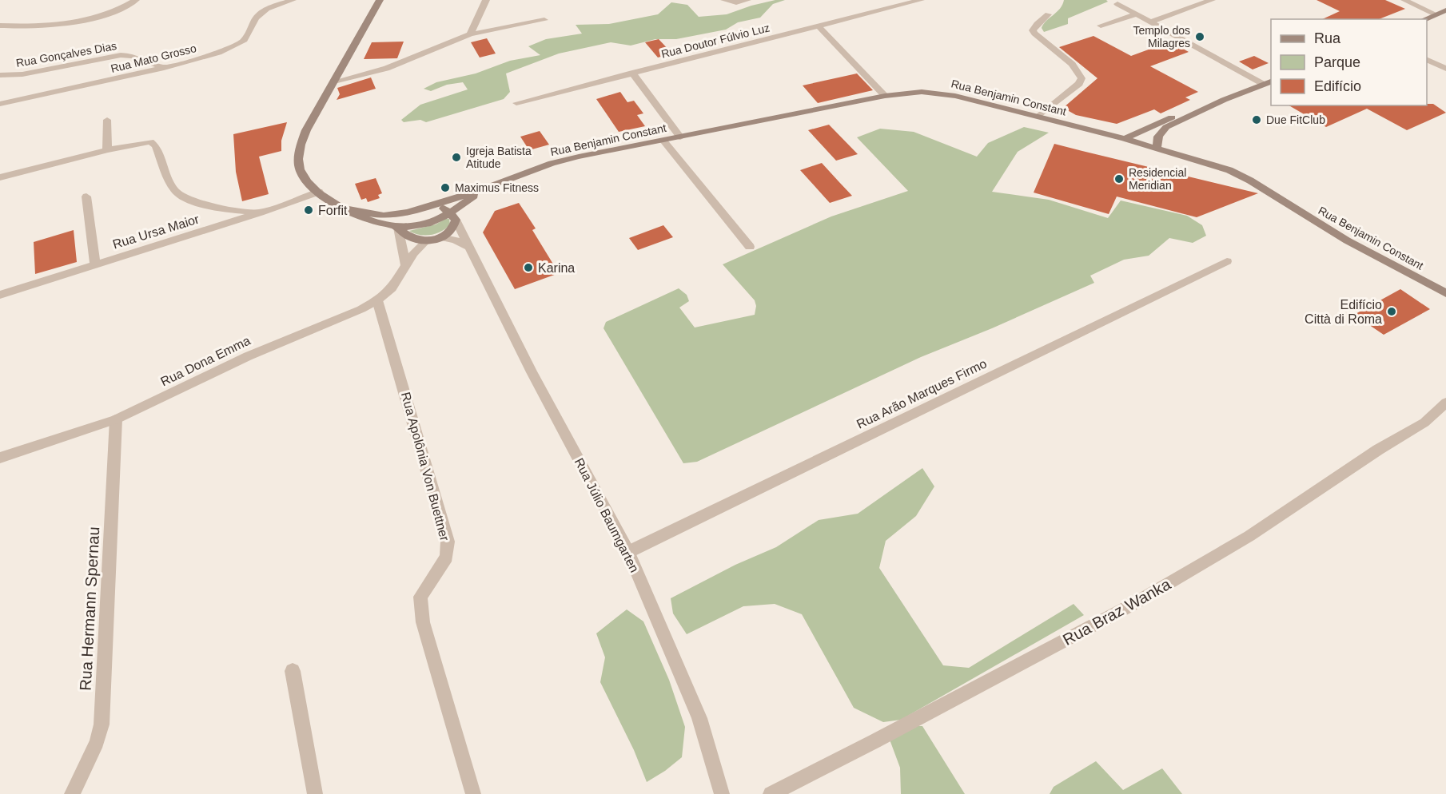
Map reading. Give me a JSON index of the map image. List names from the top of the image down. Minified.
{"streets":{"main road":["Rua Benjamin Constant"],"street":["Rua Doutor Fúlvio Luz","Rua Gonçalves Dias","Rua Mato Grosso","Rua Ursa Maior","Rua Dona Emma","Rua Arão Marques Firmo","Rua Apolônia Von Buettner","Rua Júlio Baumgarten","Rua Hermann Spernau","Rua Braz Wanka"]},"crossings":[["Rua Gonçalves Dias","Rua Mato Grosso"],["Rua Benjamin Constant","Rua Ursa Maior"],["Rua Benjamin Constant","Rua Júlio Baumgarten"],["Rua Dona Emma","Rua Apolônia Von Buettner"],["Rua Dona Emma","Rua Hermann Spernau"],["Rua Arão Marques Firmo","Rua Júlio Baumgarten"]],"places":["Templo dos Milagres","Due FitClub","Igreja Batista Atitude","Residencial Meridian","Maximus Fitness","Forfit","Karina","Edifício Città di Roma"],"legend":["Rua","Parque","Edifício"]}
